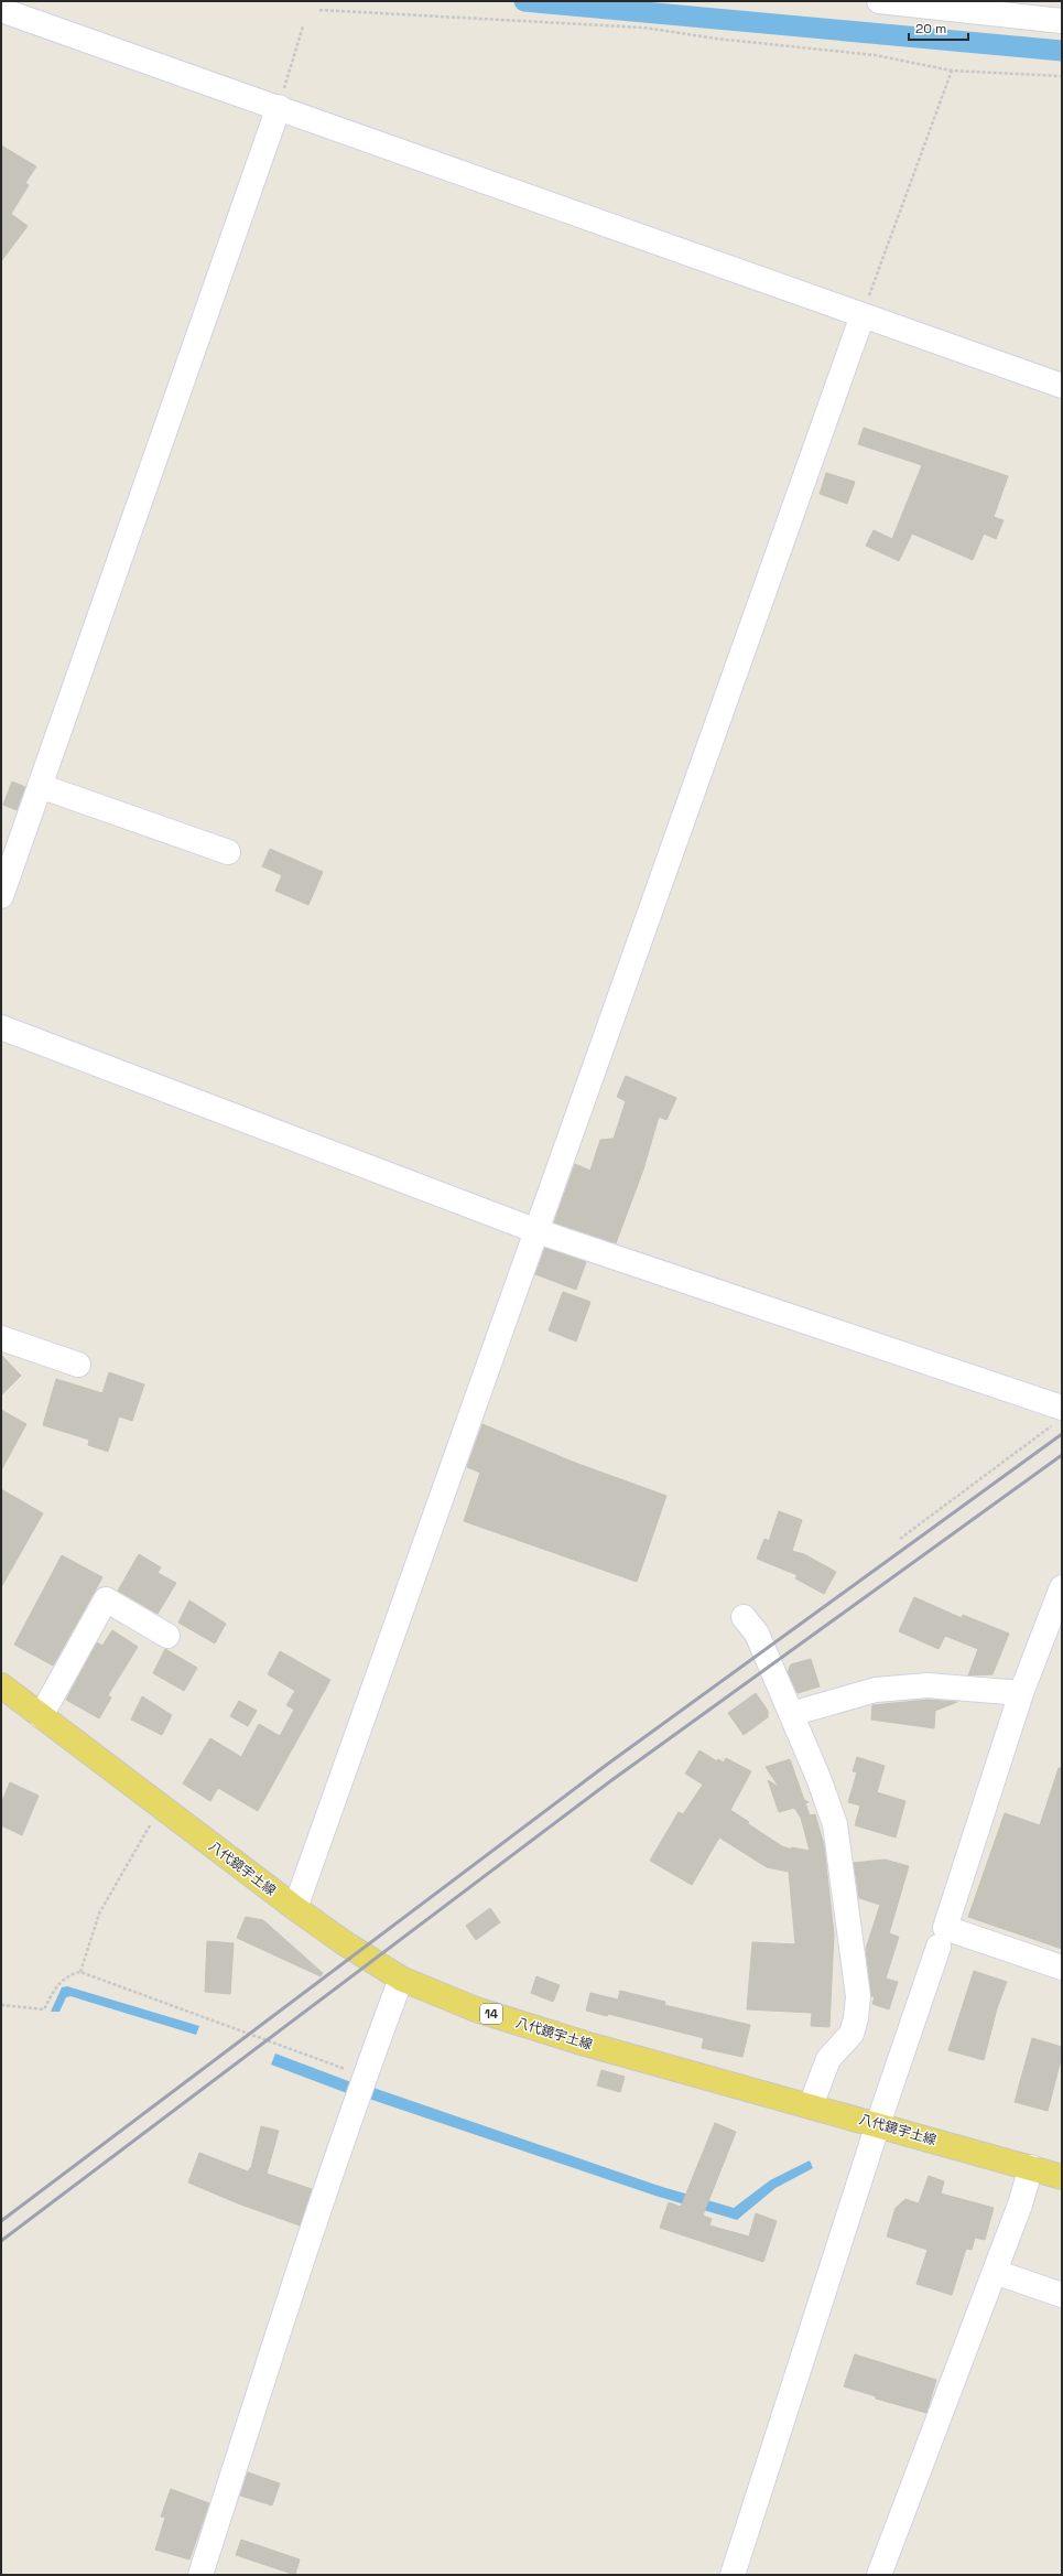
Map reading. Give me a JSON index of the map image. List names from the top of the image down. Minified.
{"streets":{"main road":["八代鏡宇土線","14"]},"scale_bar":"20 m"}
